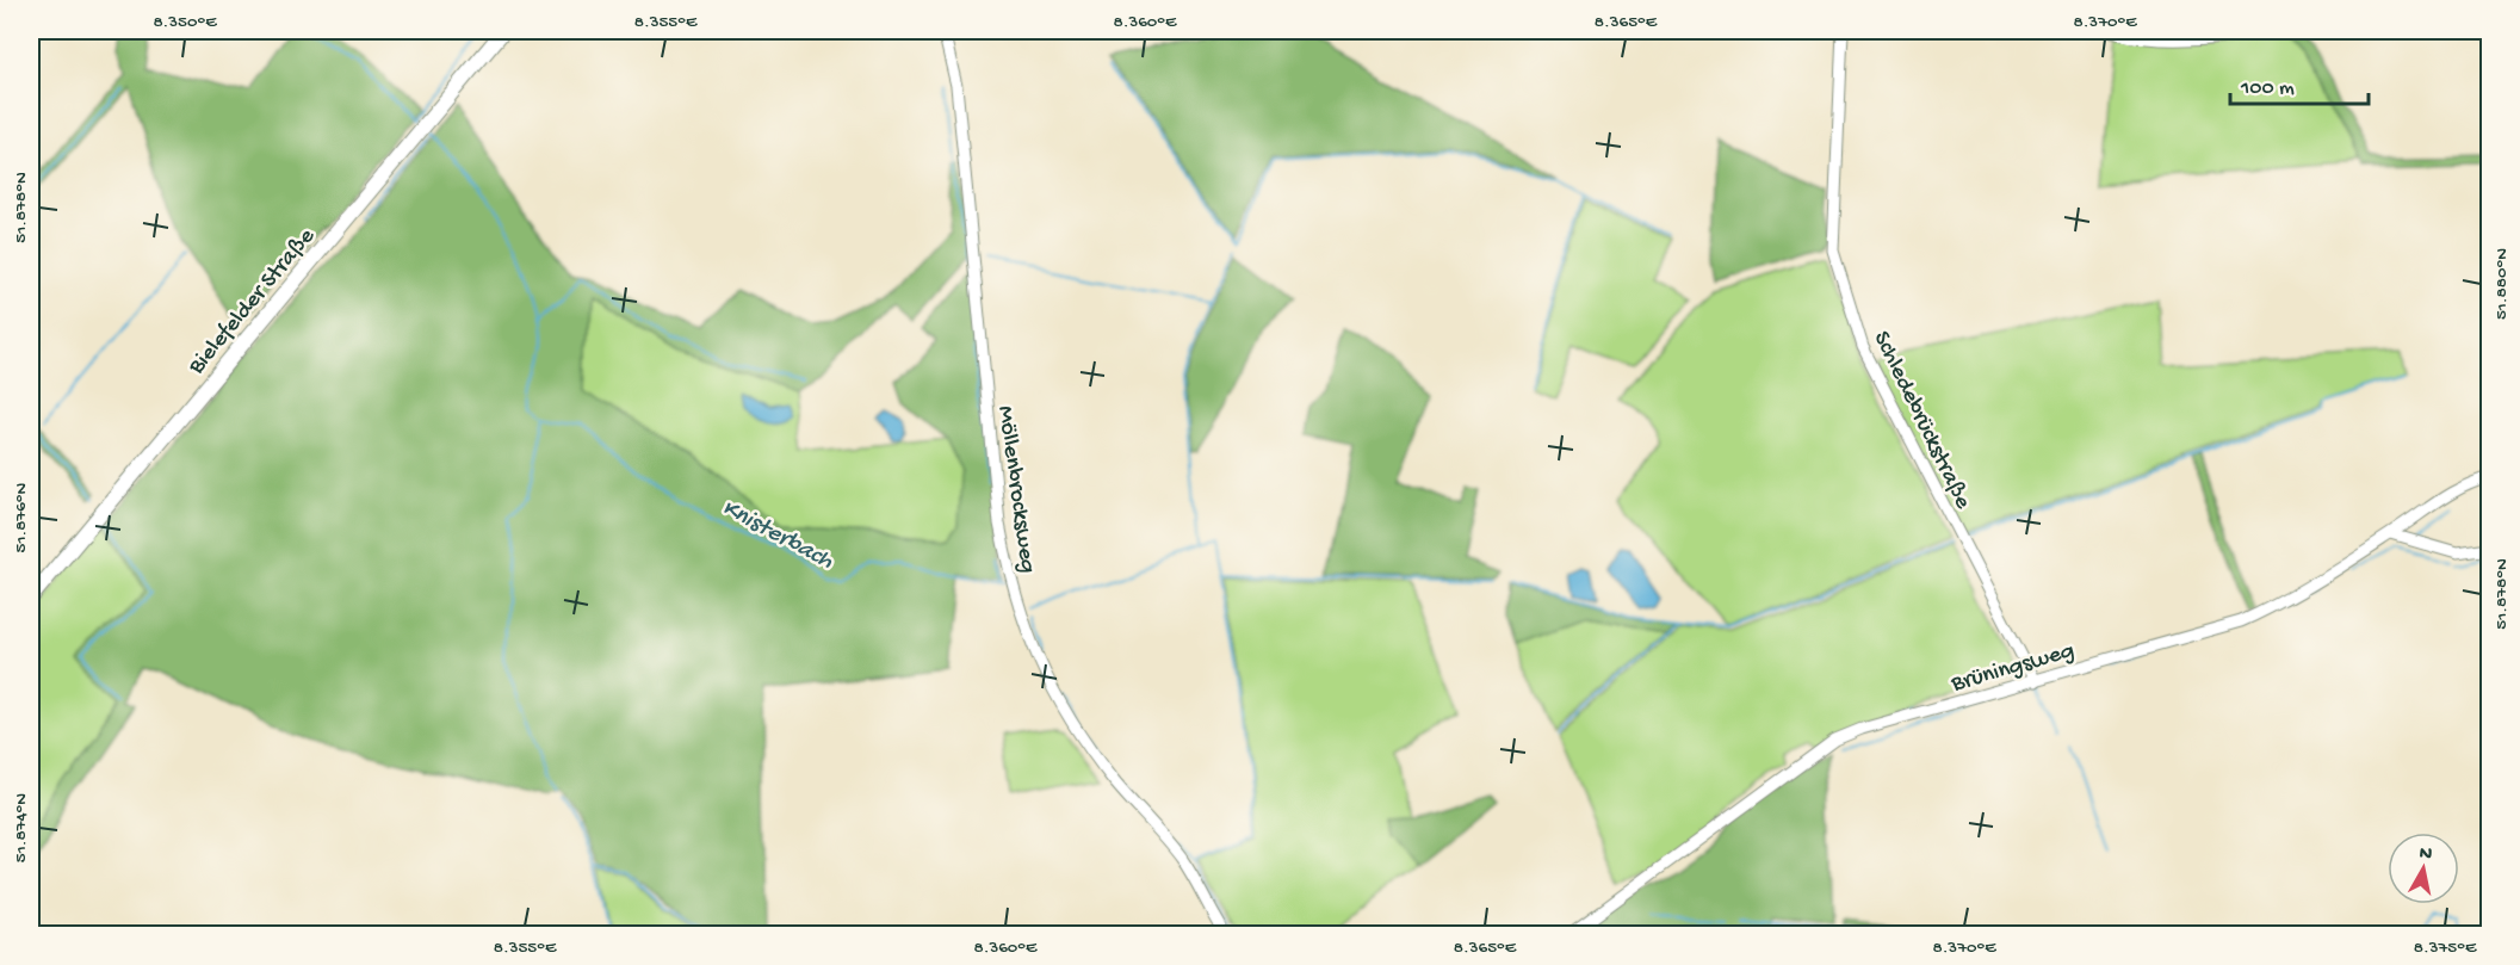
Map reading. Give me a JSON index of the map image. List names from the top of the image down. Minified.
{"streets":{"main road":["Bielefelder Straße"],"street":["Schledebrückstraße","Möllenbrocksweg","Brüningsweg"]},"crossings":[["Schledebrückstraße","Brüningsweg"]],"water":["Knisterbach"],"scale_bar":"100 m","north":"top","coordinates":["8.350°E","8.355°E","8.360°E","8.365°E","8.370°E","51.878°N","51.880°N","51.876°N","51.874°N","8.375°E"]}
